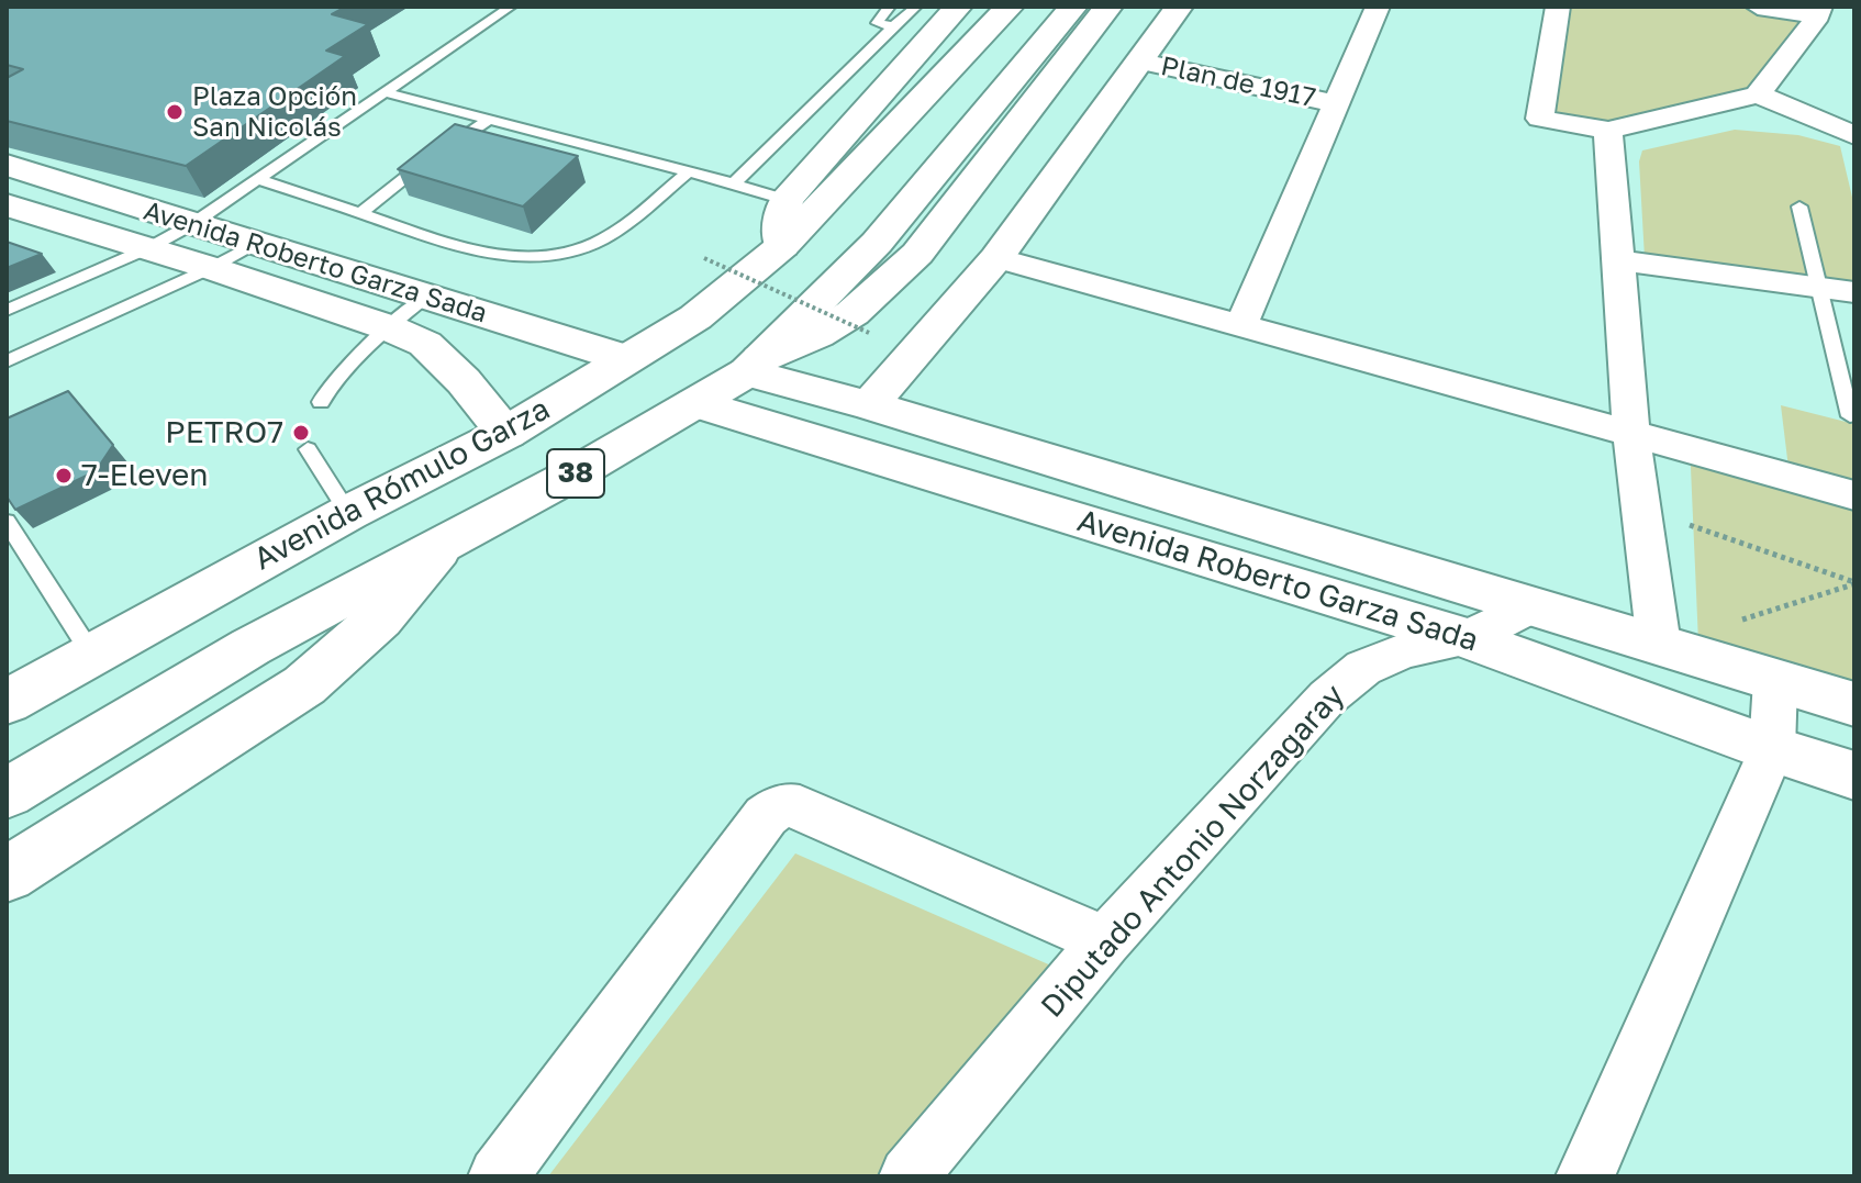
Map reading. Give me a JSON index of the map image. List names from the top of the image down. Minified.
{"streets":{"street":["Plan de 1917","Avenida Roberto Garza Sada","38","Avenida Rómulo Garza","Diputado Antonio Norzagaray"]},"crossings":[["Avenida Roberto Garza Sada","38"],["Avenida Roberto Garza Sada","Avenida Rómulo Garza"],["Avenida Roberto Garza Sada","Diputado Antonio Norzagaray"]],"places":["Plaza Opción San Nicolás","PETRO7","7-Eleven"]}
